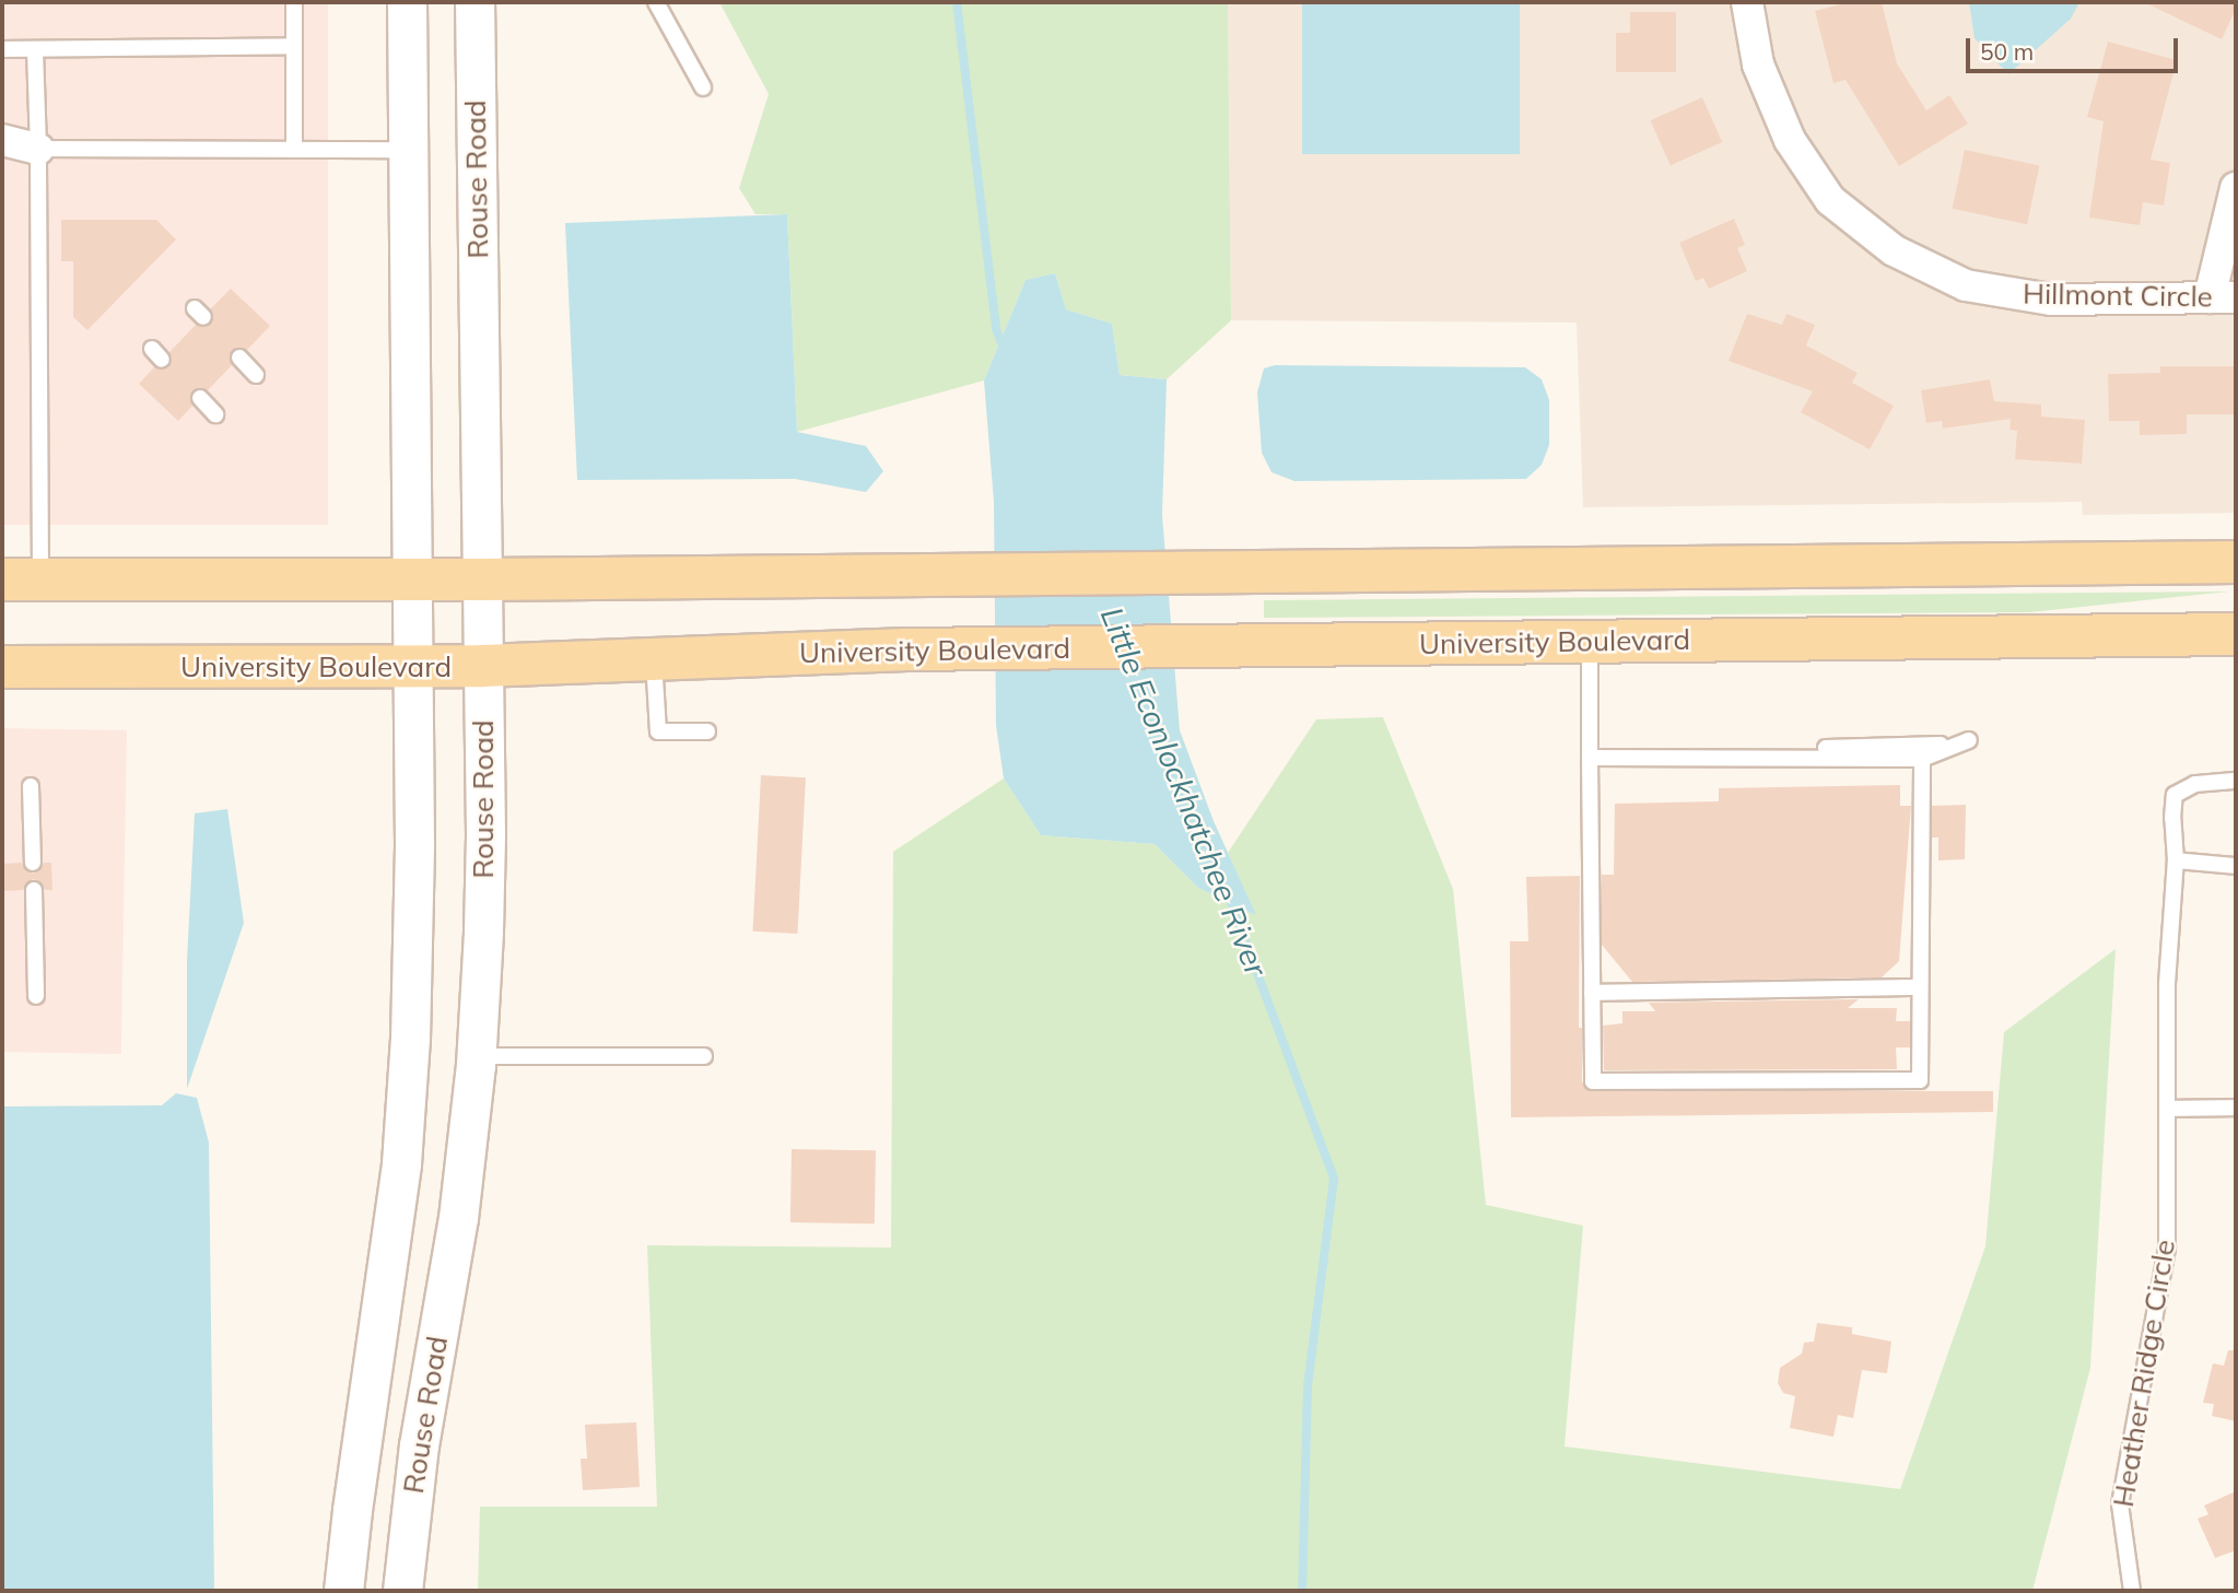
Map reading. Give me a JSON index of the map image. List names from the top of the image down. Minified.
{"streets":{"main road":["University Boulevard"],"street":["Rouse Road","Hillmont Circle"],"lane":["Heather Ridge Circle"]},"crossings":[["Rouse Road","University Boulevard"]],"water":["Little Econlockhatchee River"],"scale_bar":"50 m"}
